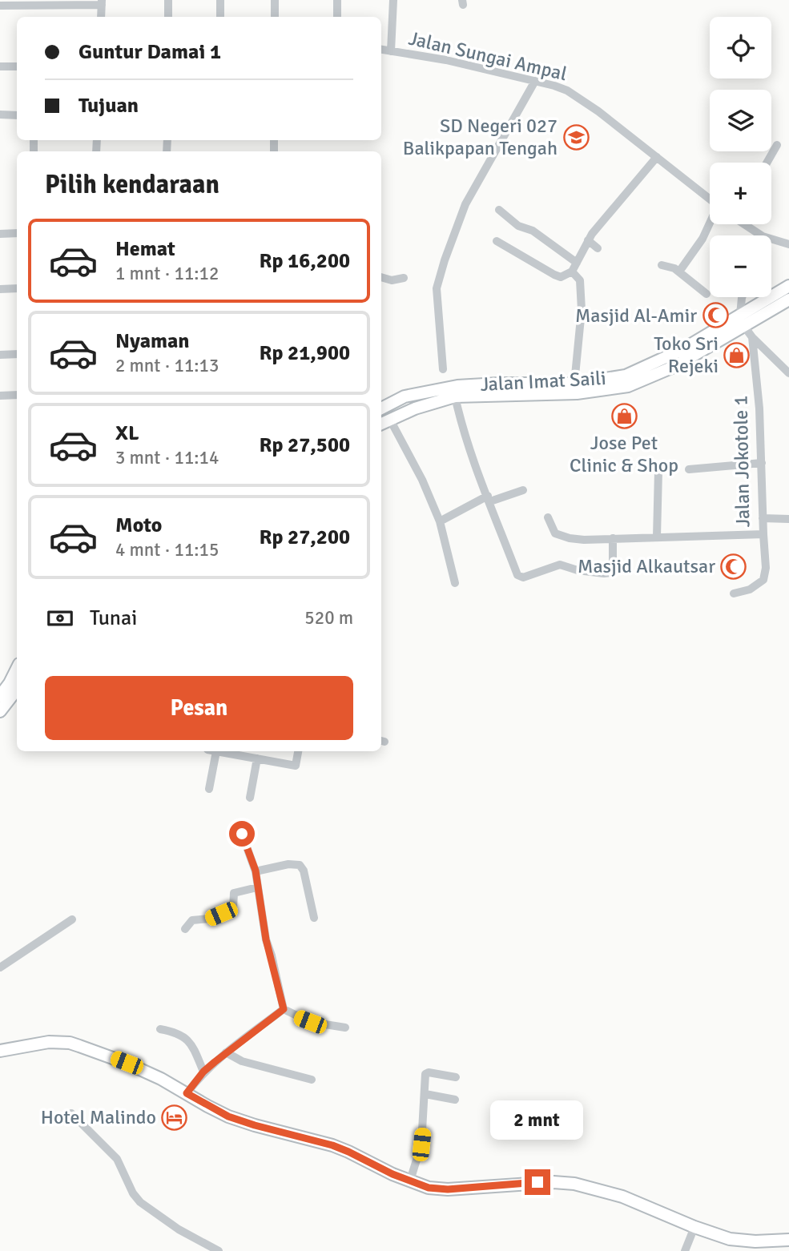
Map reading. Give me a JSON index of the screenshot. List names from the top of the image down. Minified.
{"streets":{"main road":["Jalan Imat Saili"],"street":["Jalan Sungai Ampal","Jalan Jokotole 1"]},"places":{"school or university":["SD Negeri 027 Balikpapan Tengah"],"mosque":["Masjid Al-Amir","Masjid Alkautsar"],"shop":["Toko Sri Rejeki","Jose Pet Clinic & Shop"],"hotel":["Hotel Malindo"]},"page":{"map_buttons":["+","−"],"banner":["Guntur Damai 1","Tujuan"],"heading":"Pilih kendaraan","list":[{"name":"Hemat","note":"1 mnt · 11:12","value":"Rp 16,200"},{"name":"Nyaman","note":"2 mnt · 11:13","value":"Rp 21,900"},{"name":"XL","note":"3 mnt · 11:14","value":"Rp 27,500"},{"name":"Moto","note":"4 mnt · 11:15","value":"Rp 27,200"}],"pay":["Tunai","520 m"],"buttons":"Pesan","bubble":"2 mnt"}}
